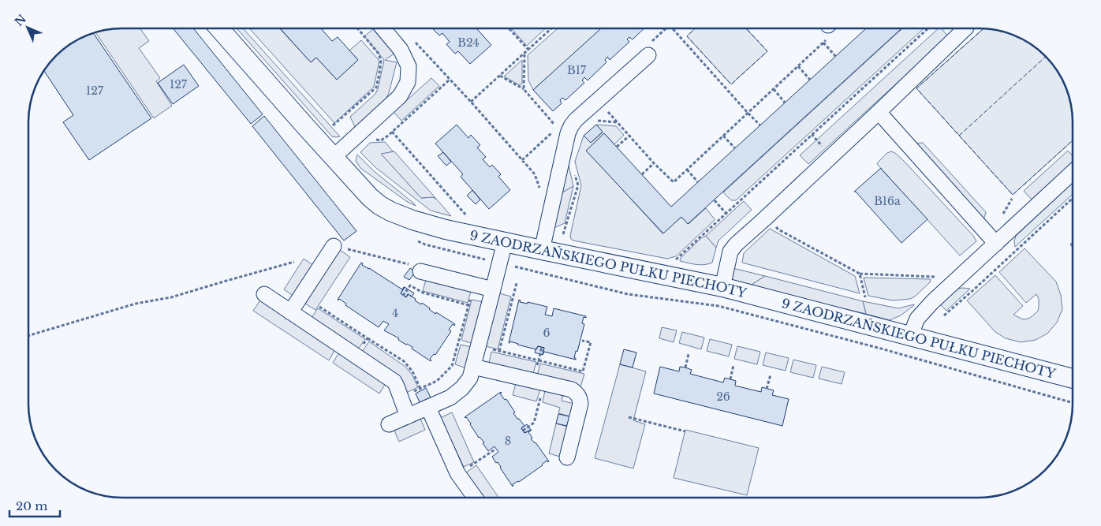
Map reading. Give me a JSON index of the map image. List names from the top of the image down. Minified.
{"streets":{"street":["9 ZAODRZAŃSKIEGO PUŁKU PIECHOTY"]},"house_numbers":["B24","B17","127","127","B16a","4","6","26","8"],"scale_bar":"20 m","north":"top left"}
